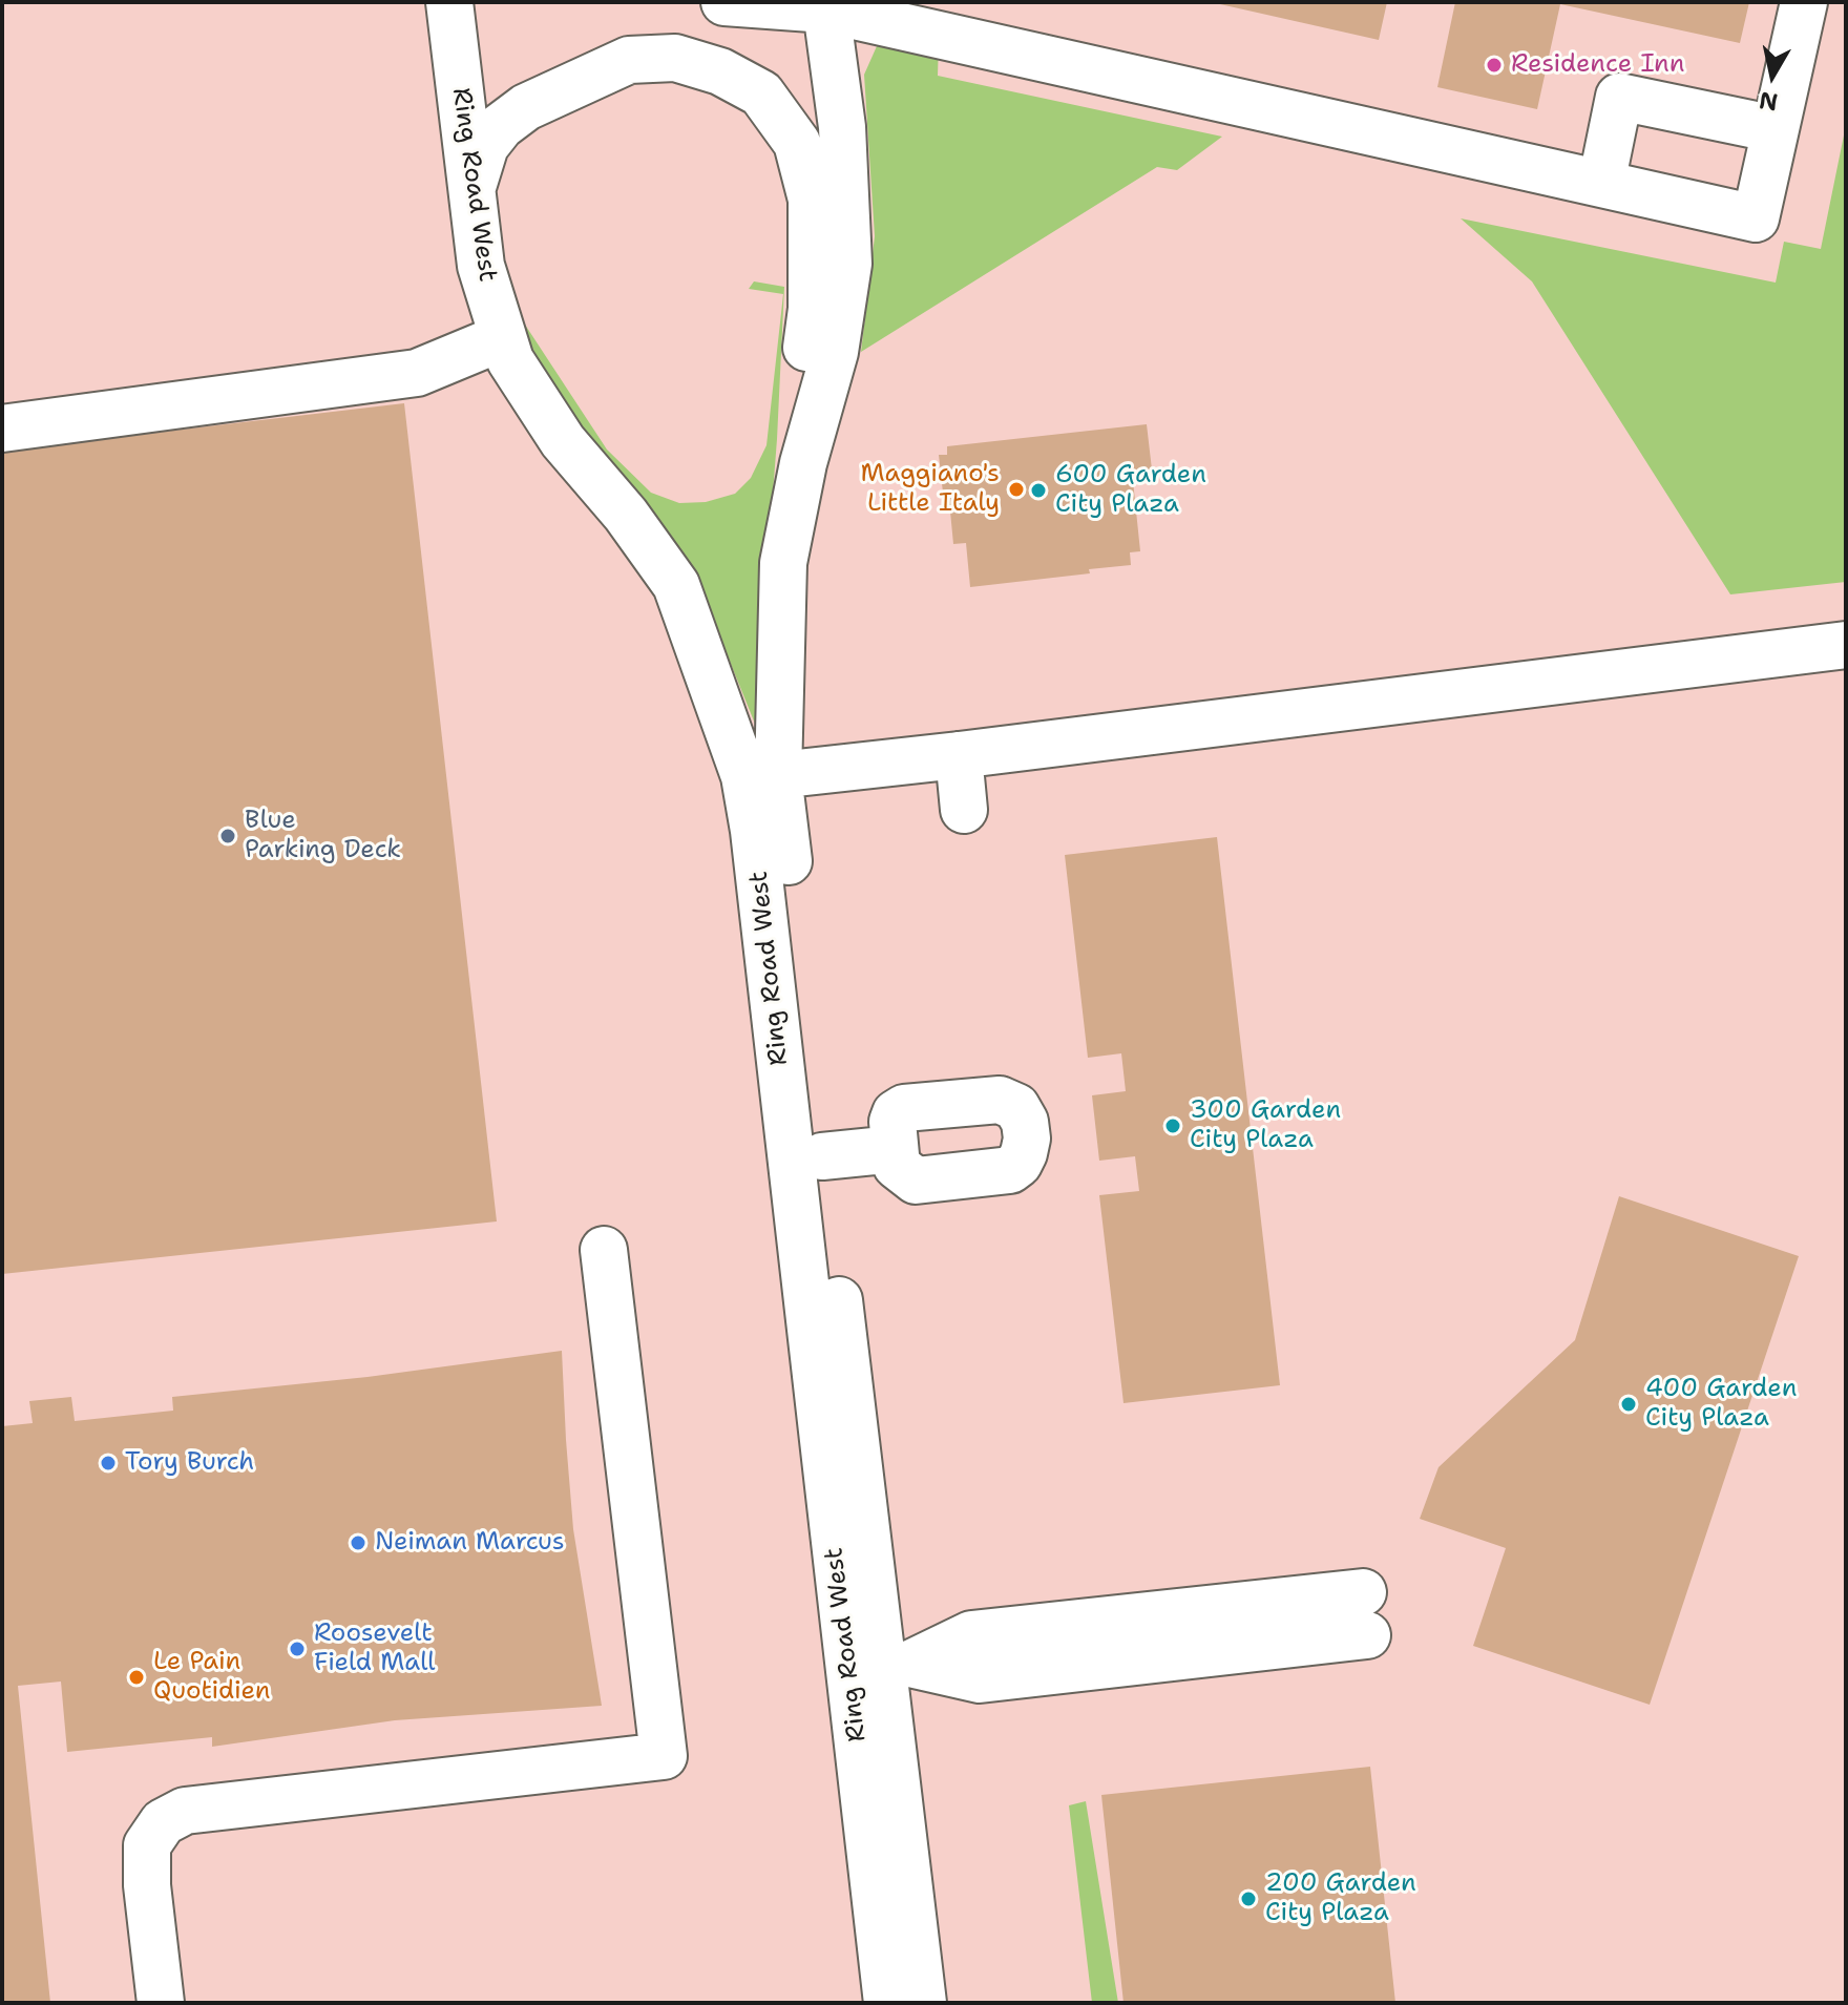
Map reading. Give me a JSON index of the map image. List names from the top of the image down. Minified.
{"streets":{"street":["Ring Road West"]},"places":["Residence Inn","Maggiano's Little Italy","600 Garden City Plaza","Blue Parking Deck","300 Garden City Plaza","400 Garden City Plaza","Tory Burch","Neiman Marcus","Roosevelt Field Mall","Le Pain Quotidien","200 Garden City Plaza"],"north":"bottom"}
